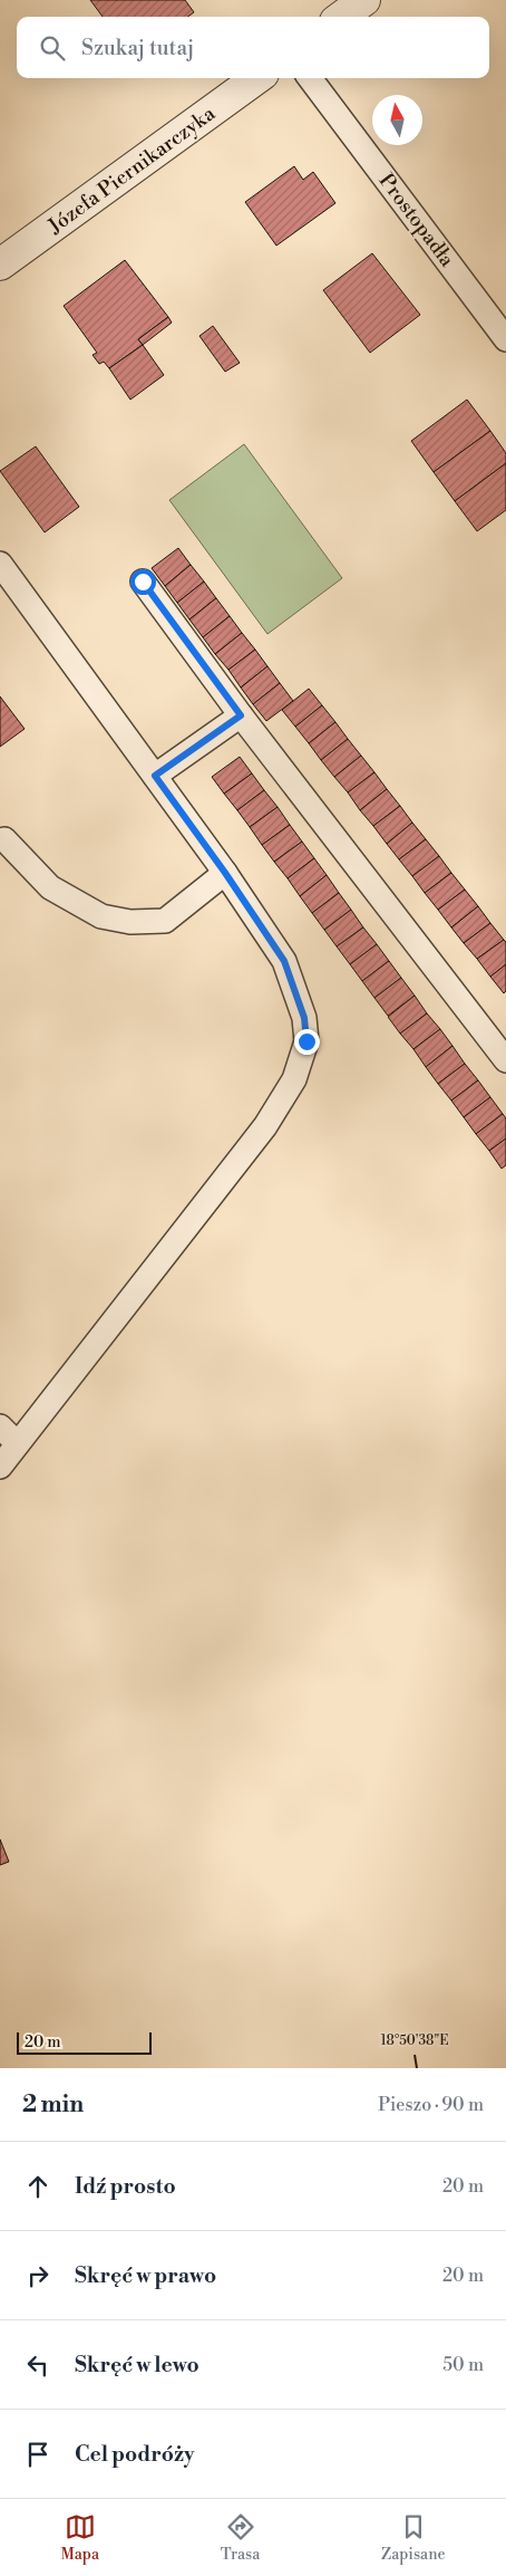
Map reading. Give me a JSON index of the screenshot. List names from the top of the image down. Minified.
{"streets":{"street":["Józefa Piernikarczyka"],"lane":["Prostopadła"]},"scale_bar":"20 m","north":"top","page":{"search":"Szukaj tutaj","scale":"20 m","heading":["2 min","Pieszo · 90 m"],"list":[["Idź prosto","20 m"],["Skręć w prawo","20 m"],["Skręć w lewo","50 m"],"Cel podróży"],"nav":["Mapa","Trasa","Zapisane"]},"coordinates":["18°50'38\"E"]}
